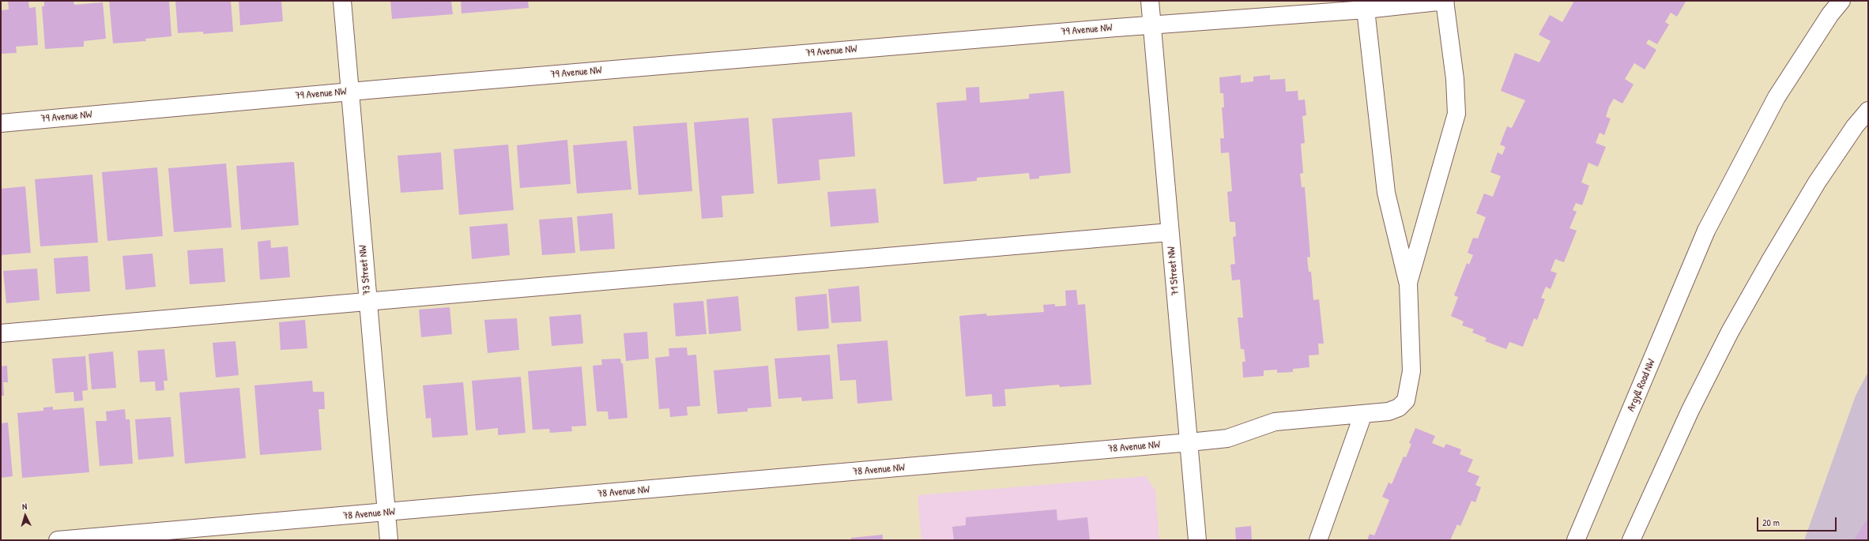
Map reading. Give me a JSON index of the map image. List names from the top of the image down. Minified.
{"streets":{"main road":["79 Avenue NW","73 Street NW","71 Street NW","Argyll Road NW","78 Avenue NW"]},"crossings":[["79 Avenue NW","73 Street NW"],["79 Avenue NW","71 Street NW"],["73 Street NW","78 Avenue NW"],["71 Street NW","78 Avenue NW"]],"scale_bar":"20 m","north":"top"}
